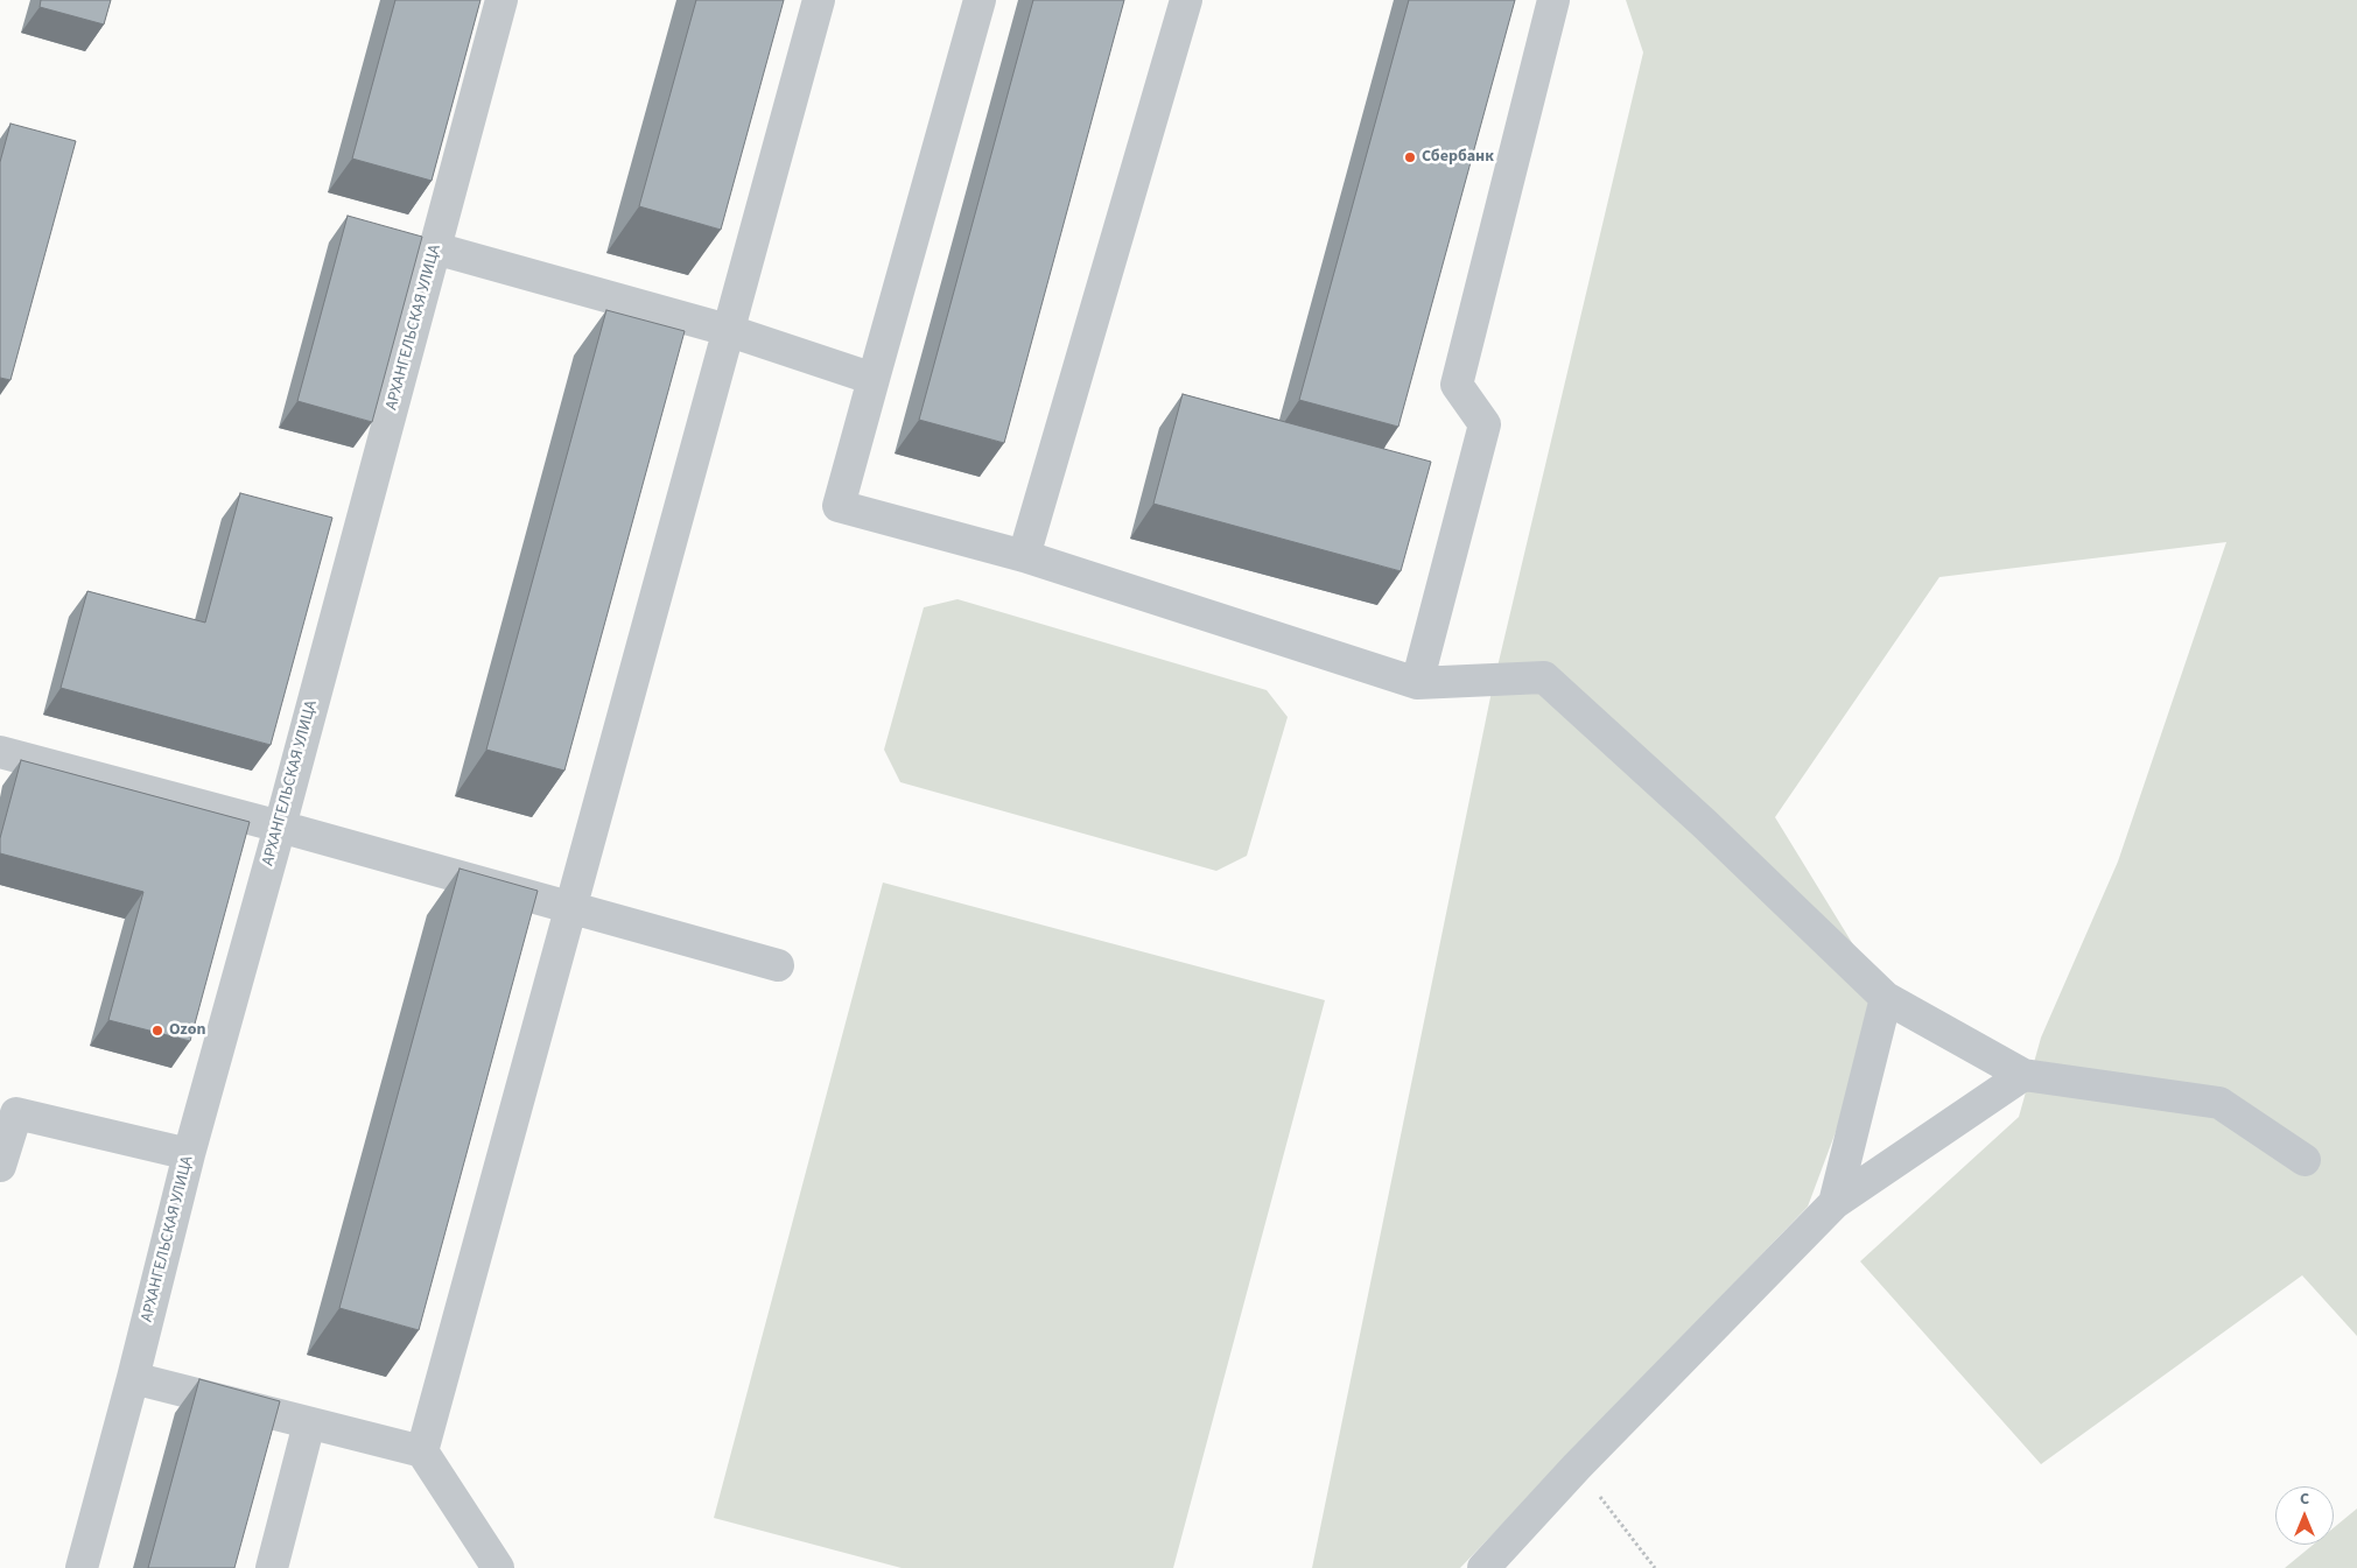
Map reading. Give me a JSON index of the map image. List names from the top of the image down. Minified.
{"streets":{"street":["АРХАНГЕЛЬСКАЯ УЛИЦА"]},"places":["Сбербанк","Ozon"],"north":"top"}
